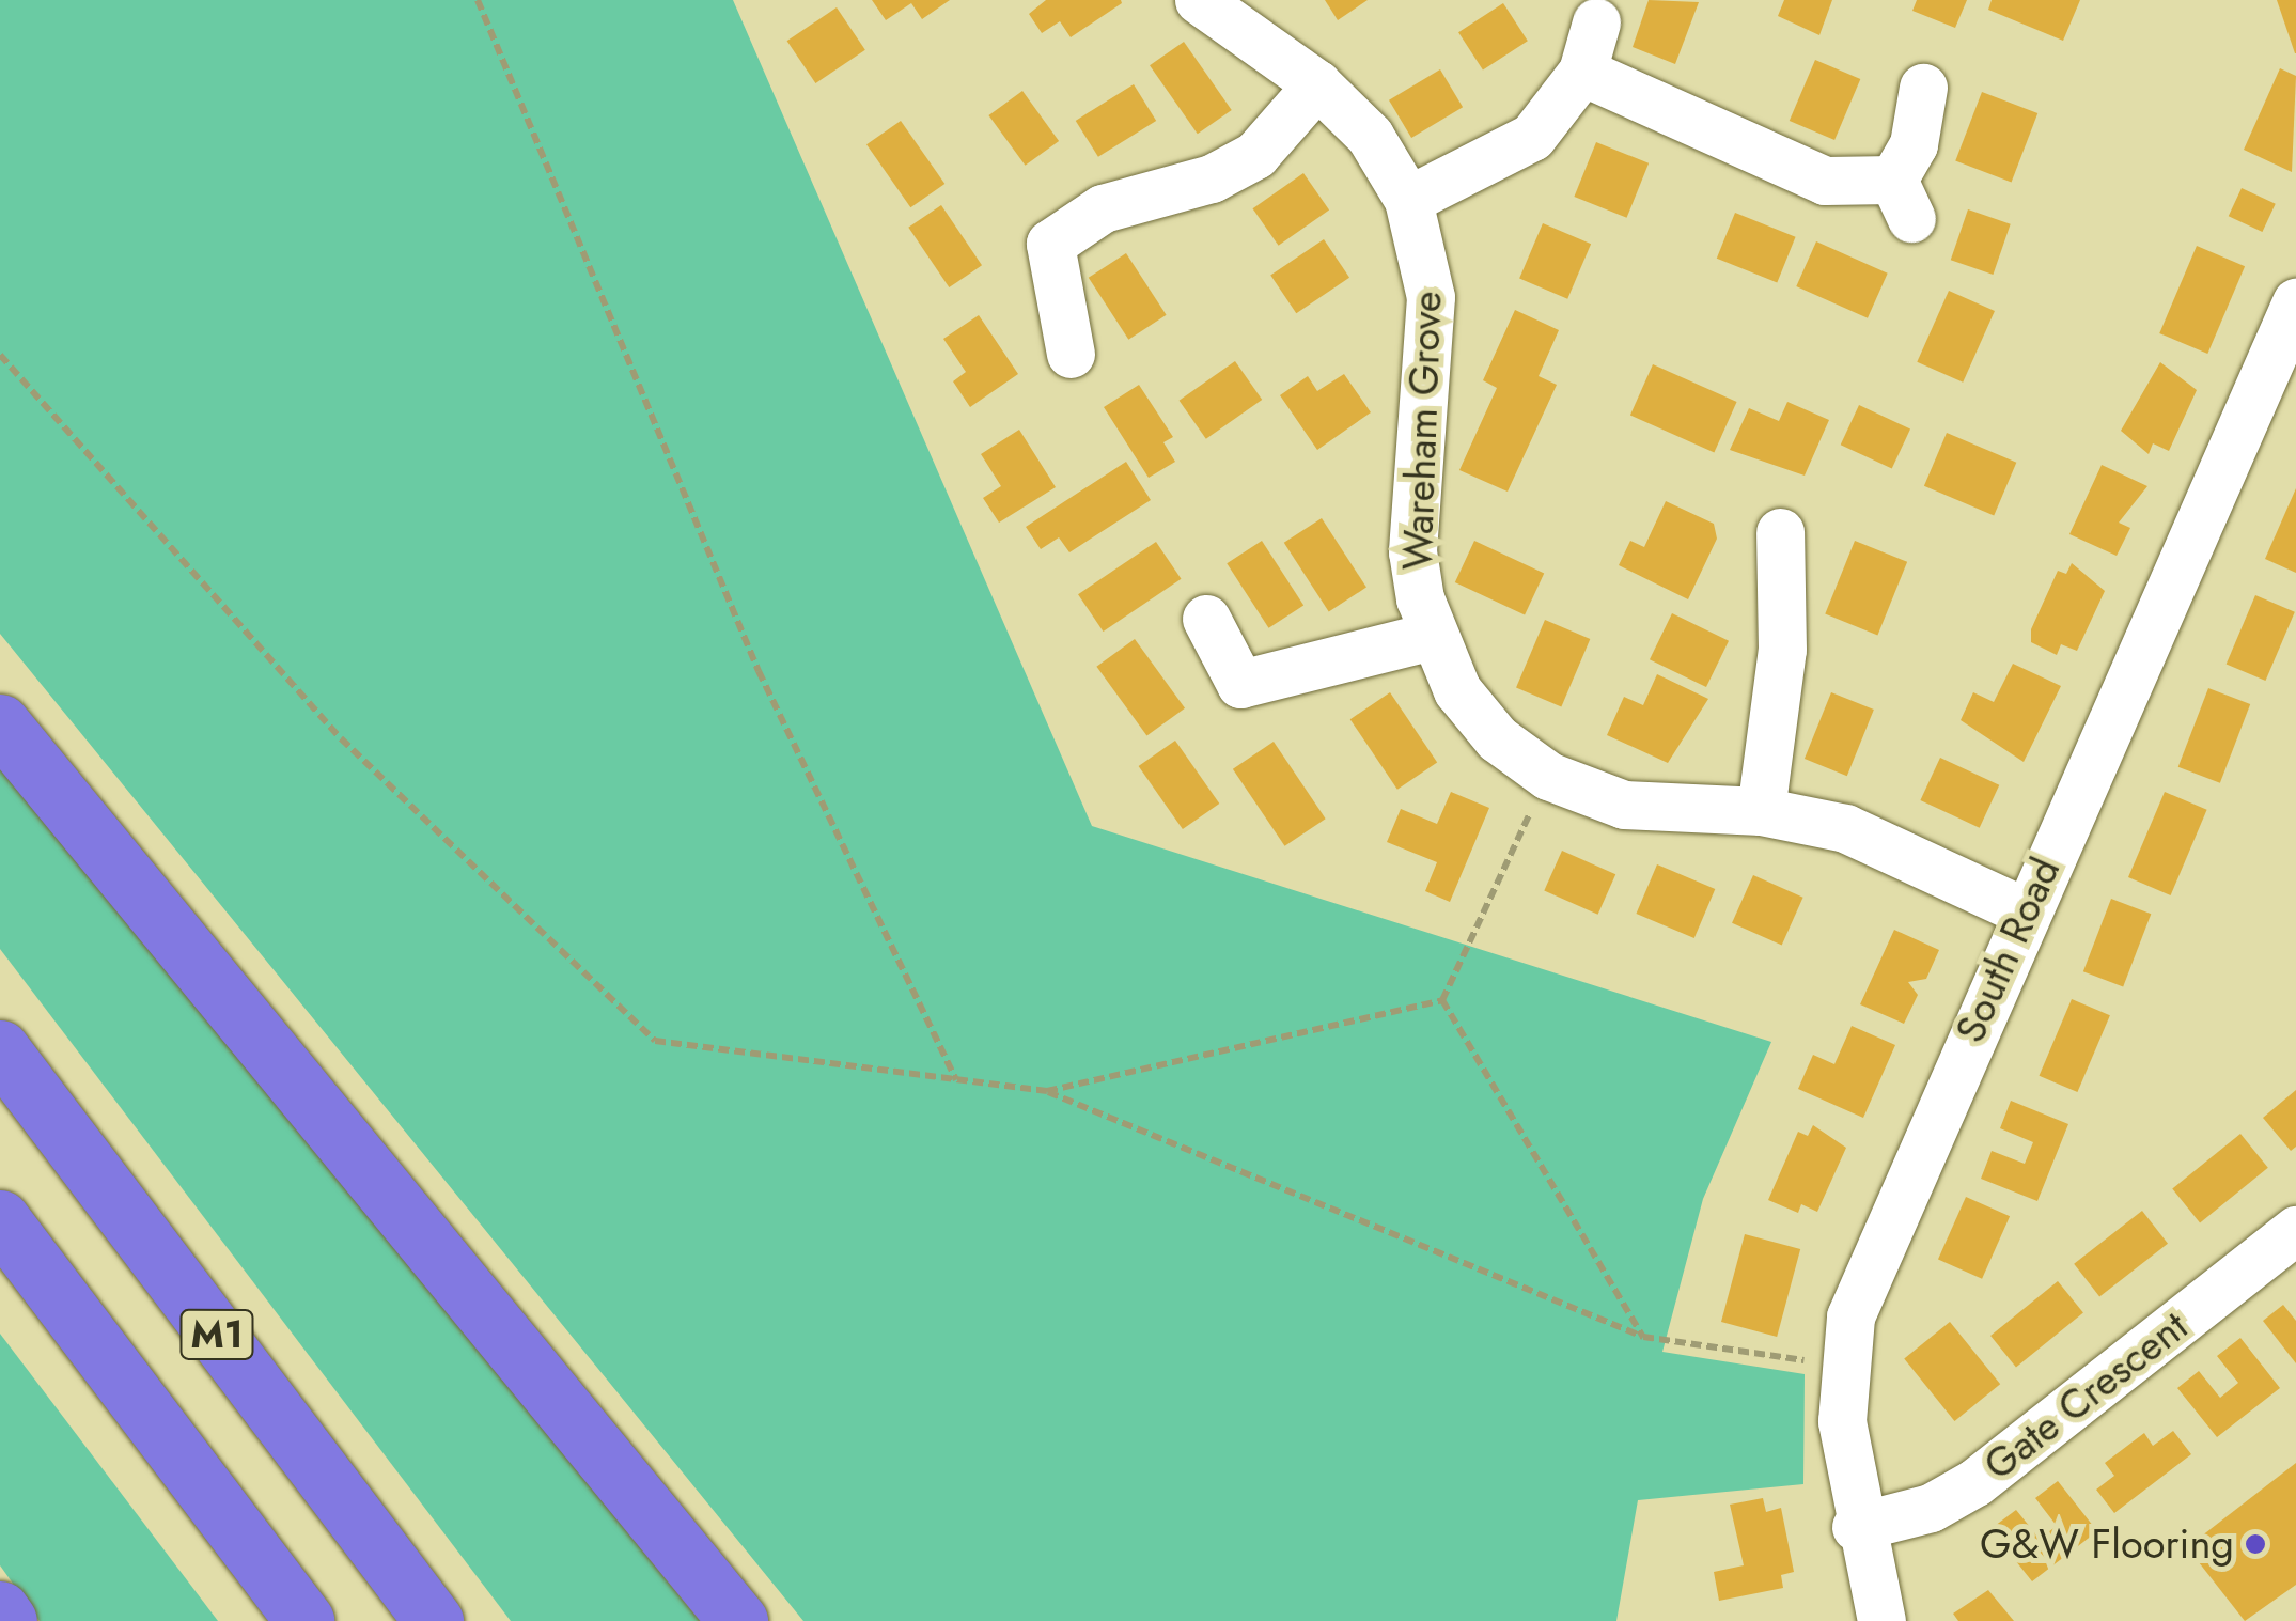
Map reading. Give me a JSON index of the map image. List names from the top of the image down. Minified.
{"streets":{"highway":["M1"],"street":["Wareham Grove","South Road","Gate Crescent"]},"crossings":[["Wareham Grove","South Road"],["South Road","Gate Crescent"]],"places":["G&W Flooring"]}
